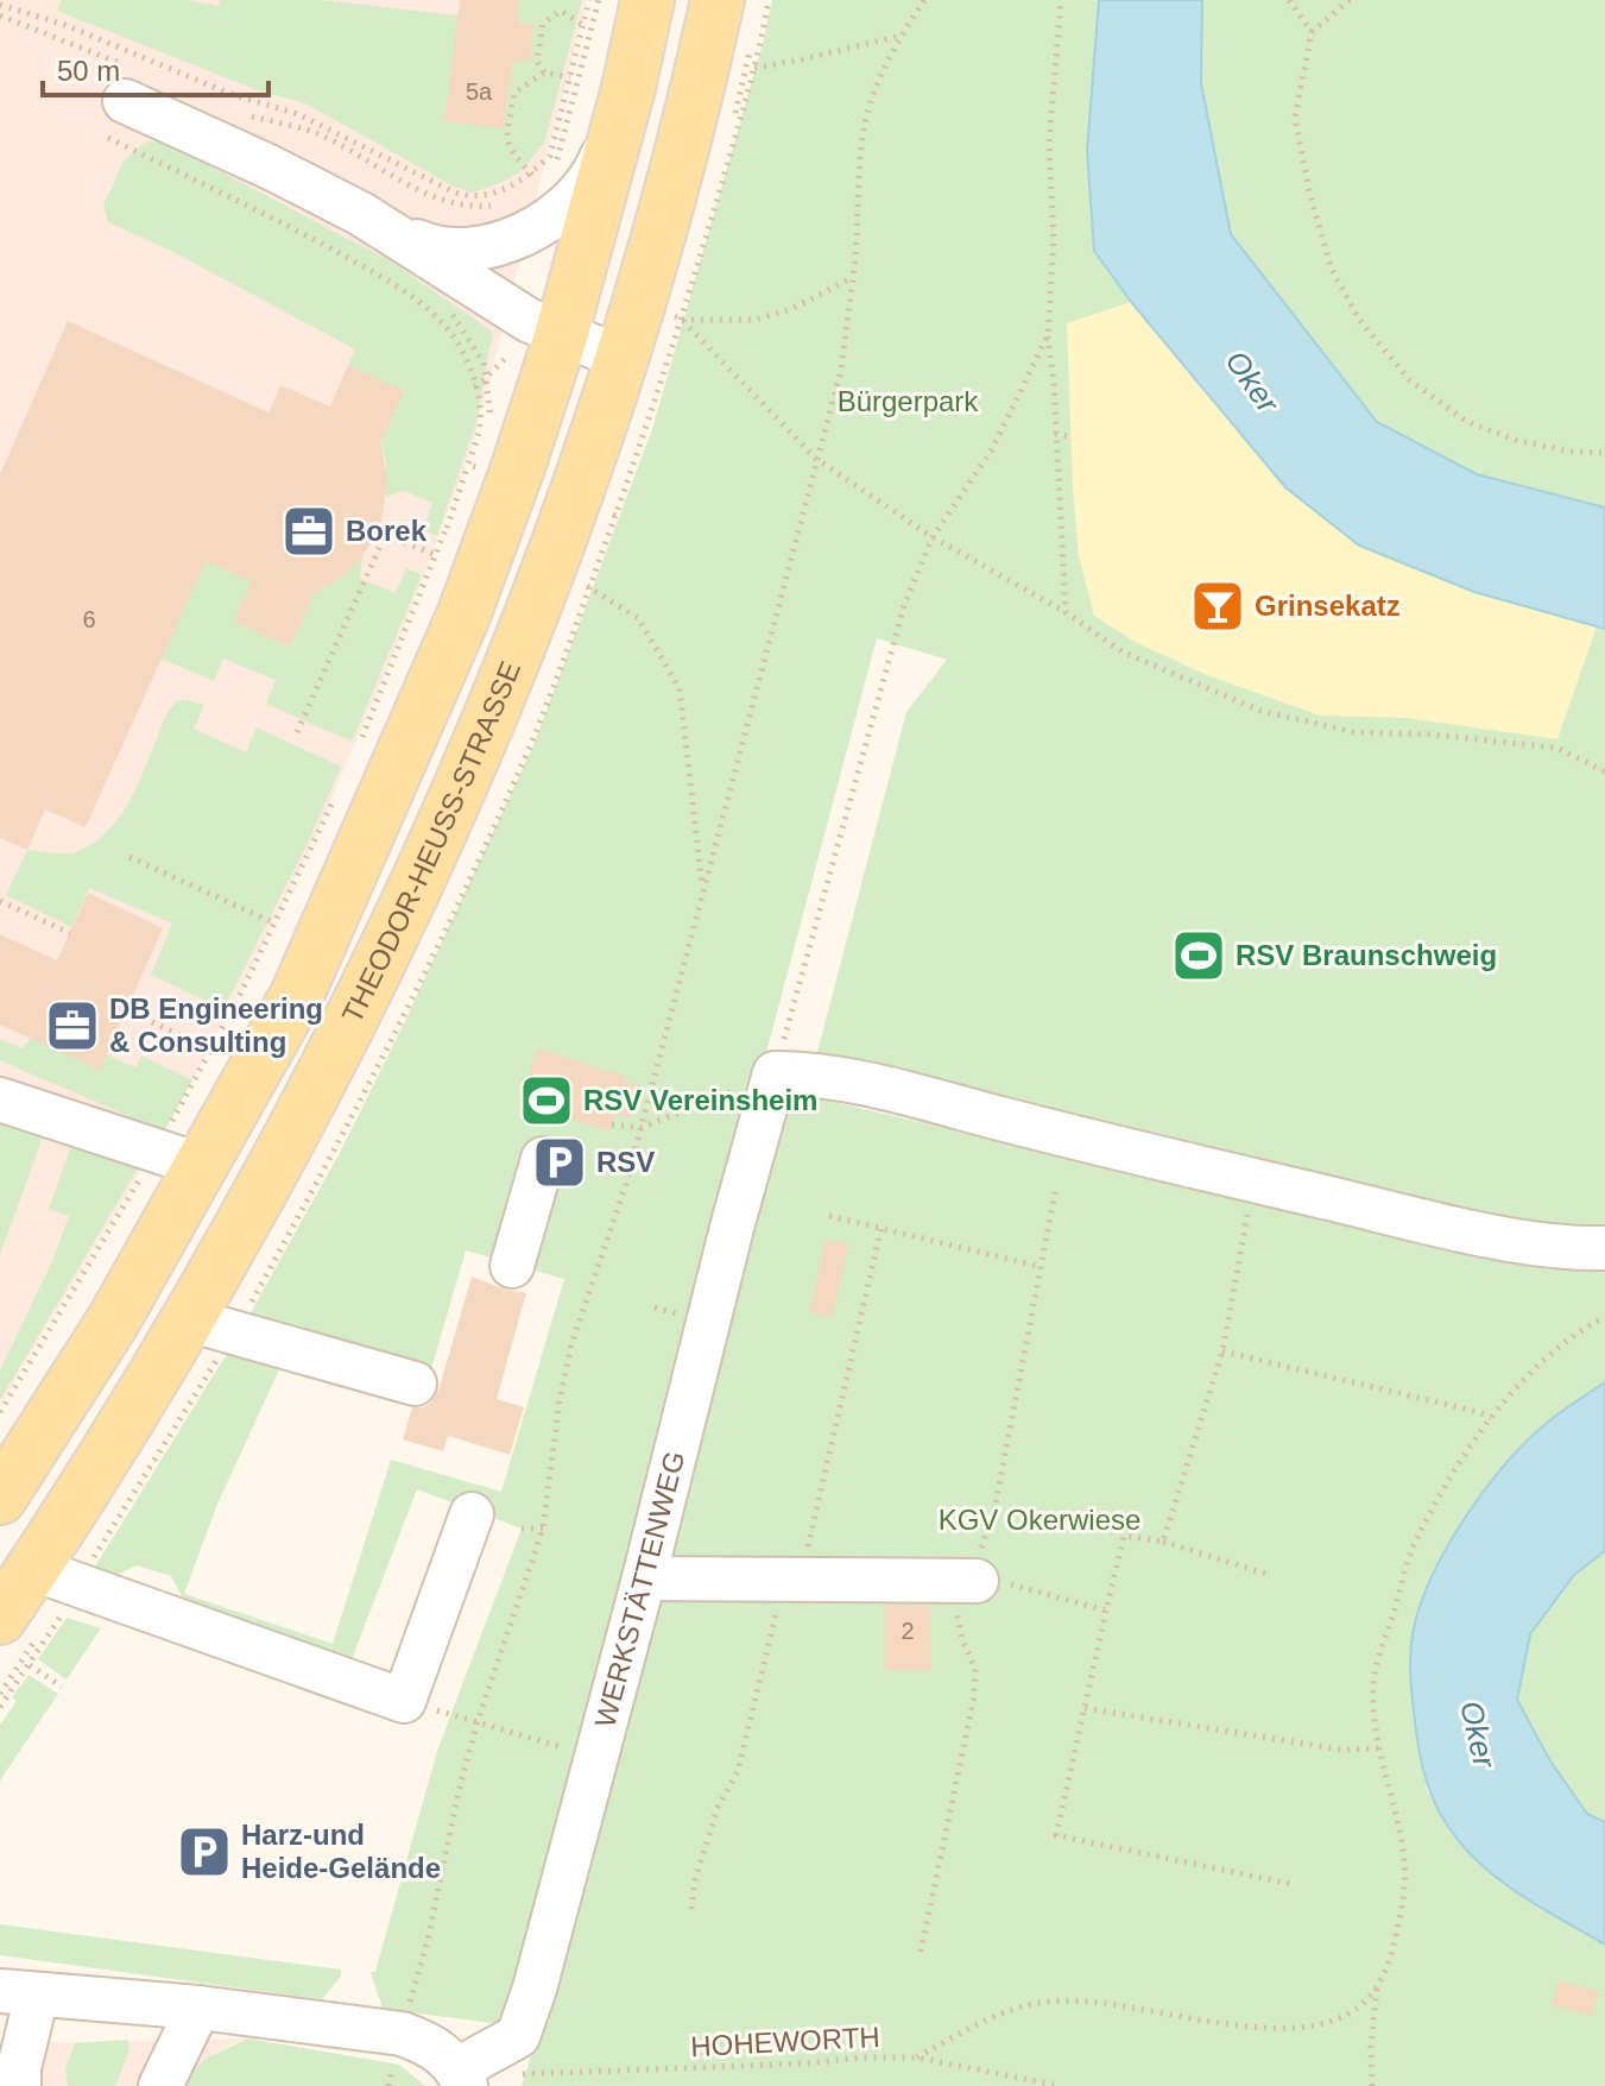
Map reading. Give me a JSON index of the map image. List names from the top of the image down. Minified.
{"streets":{"main road":["THEODOR-HEUSS-STRASSE"],"street":["WERKSTÄTTENWEG"],"path":["HOHEWORTH"]},"water":["Oker"],"parks":["Bürgerpark","KGV Okerwiese"],"places":{"office":["Borek","DB Engineering & Consulting"],"bar":["Grinsekatz"],"sports":["RSV Braunschweig","RSV Vereinsheim"],"parking":["RSV","Harz-und Heide-Gelände"]},"house_numbers":["5a","6","2"],"scale_bar":"50 m"}
